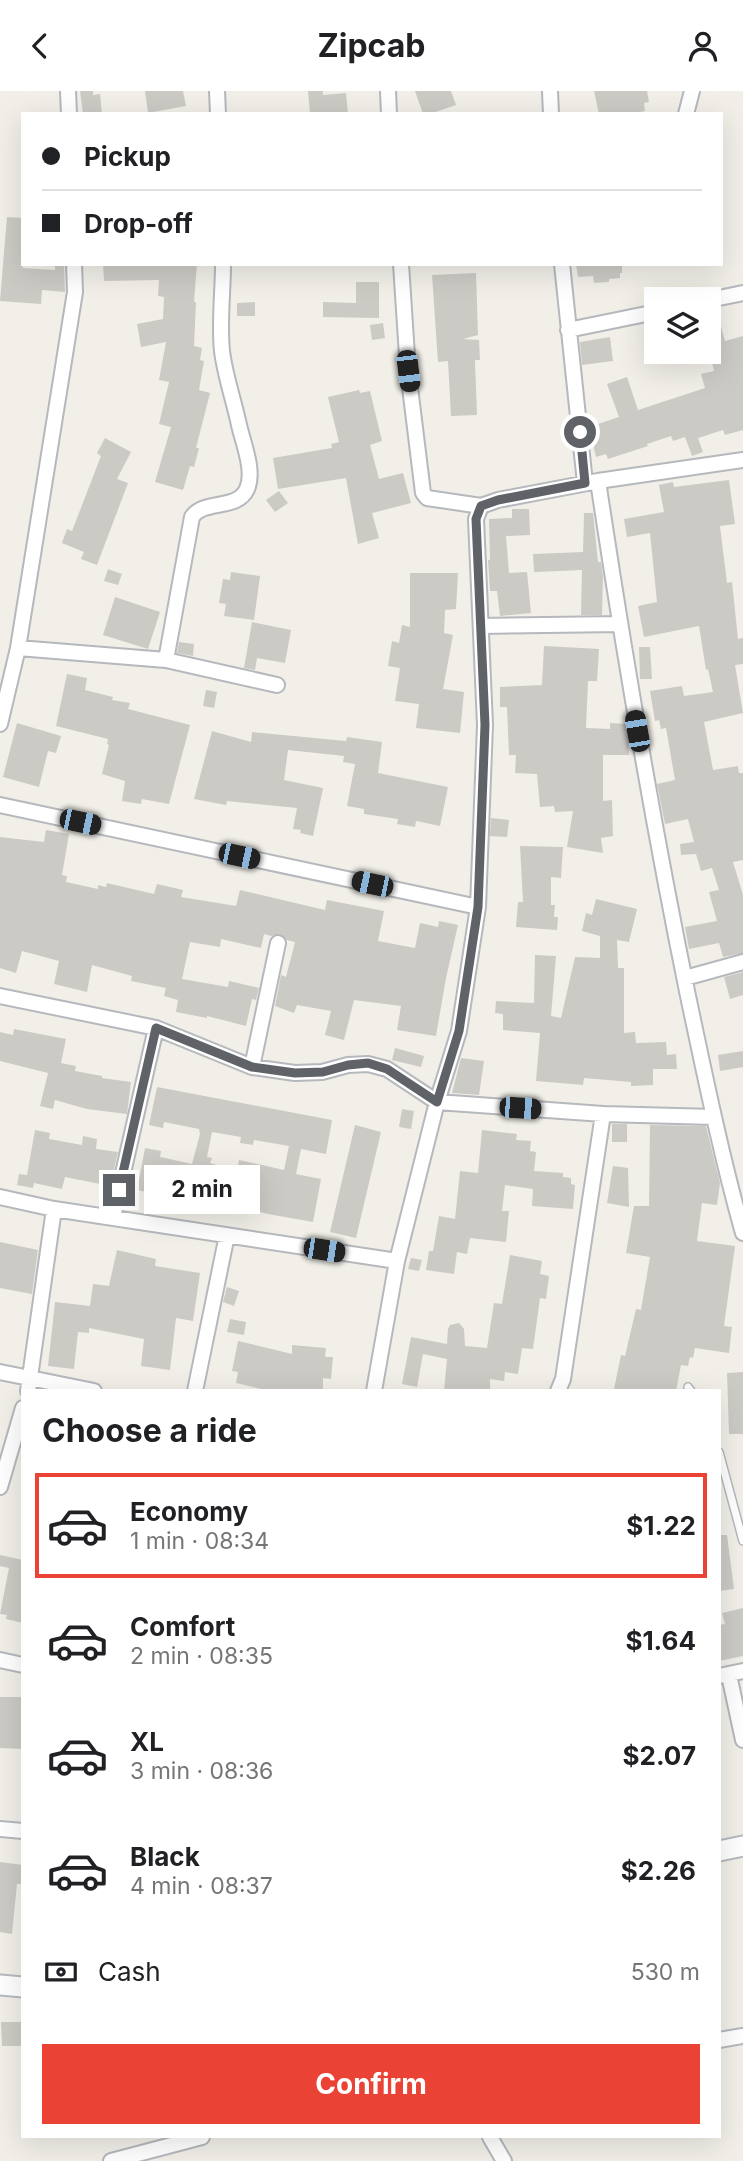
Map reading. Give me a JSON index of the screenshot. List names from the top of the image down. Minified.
{"page":{"header":"Zipcab","banner":["Pickup","Drop-off"],"bubble":"2 min","heading":"Choose a ride","list":[{"name":"Economy","note":"1 min · 08:34","value":"$1.22"},{"name":"Comfort","note":"2 min · 08:35","value":"$1.64"},{"name":"XL","note":"3 min · 08:36","value":"$2.07"},{"name":"Black","note":"4 min · 08:37","value":"$2.26"}],"pay":["Cash","530 m"],"buttons":"Confirm"}}
